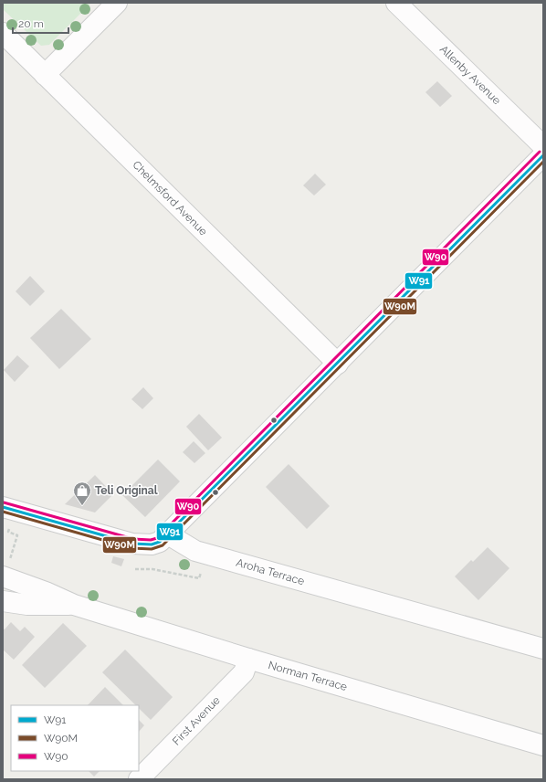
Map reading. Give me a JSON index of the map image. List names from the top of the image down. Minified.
{"streets":{"street":["Allenby Avenue","Chelmsford Avenue","Aroha Terrace","Norman Terrace","First Avenue"]},"crossings":[["Norman Terrace","First Avenue"]],"places":{"shop":["Teli Original"]},"lines":["transit line W90","transit line W91","transit line W90M"],"legend":["W91","W90M","W90"],"scale_bar":"20 m"}
